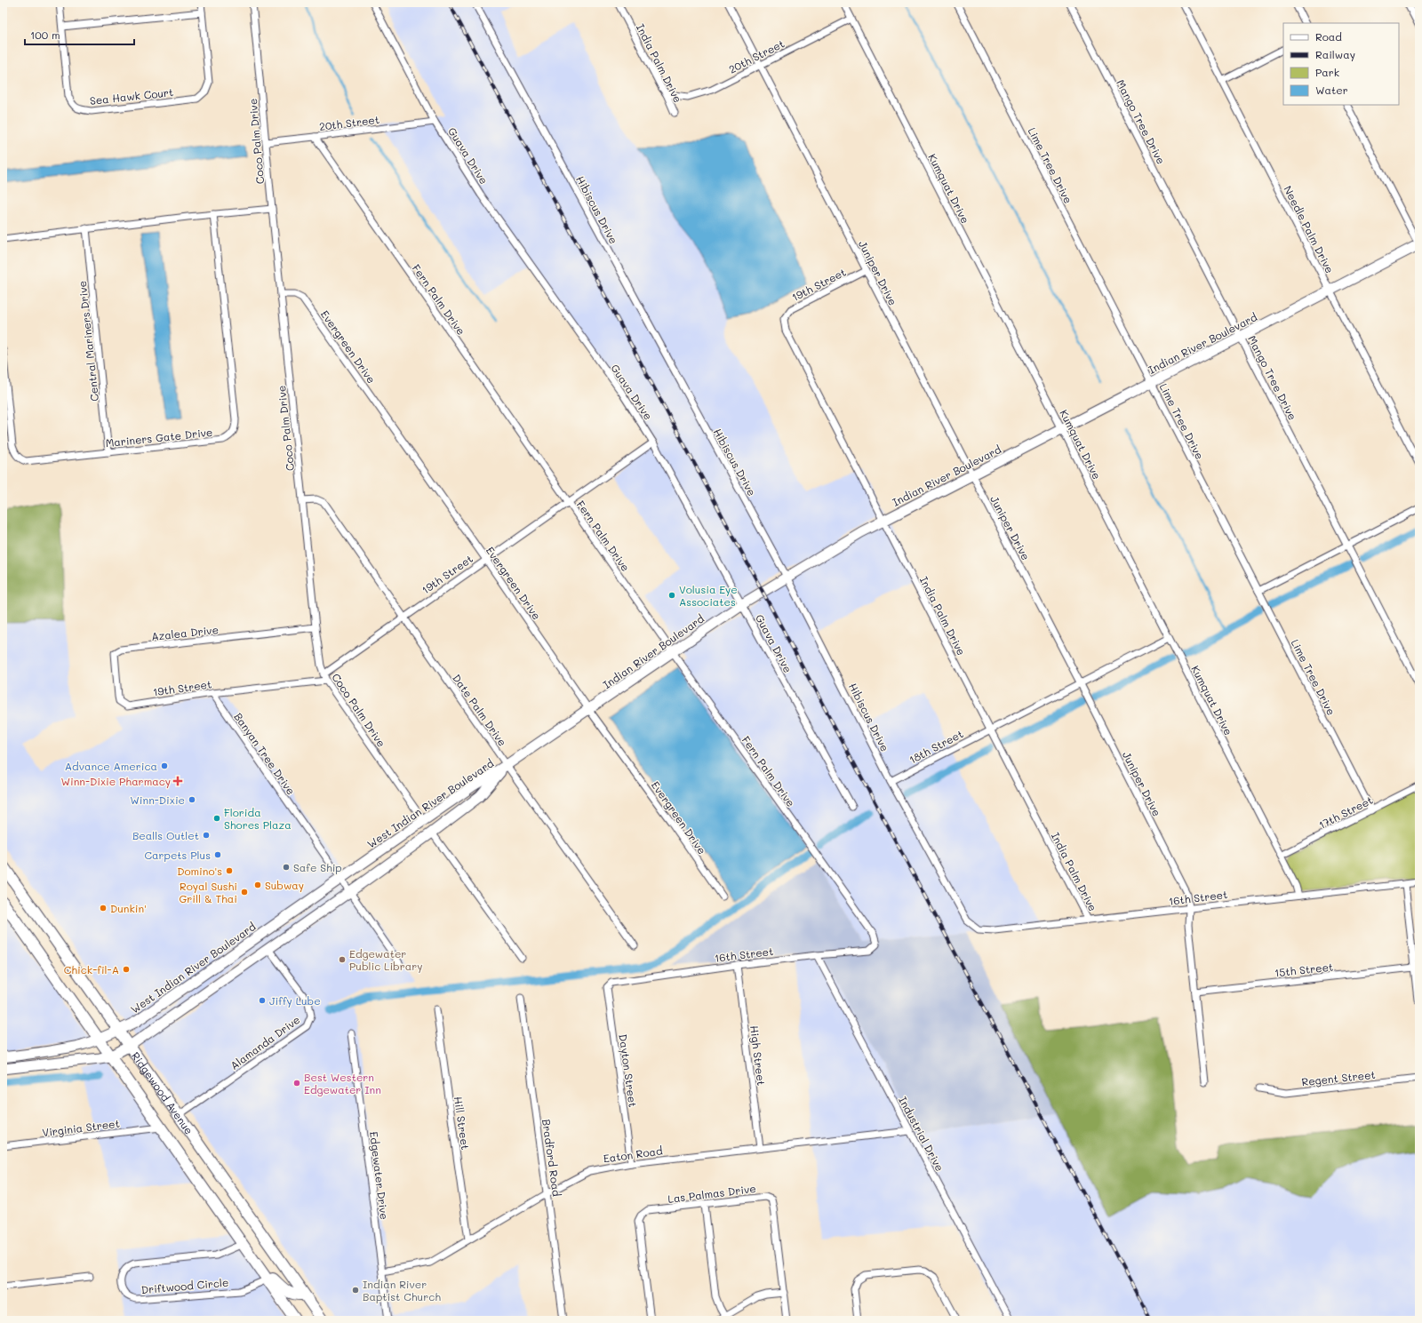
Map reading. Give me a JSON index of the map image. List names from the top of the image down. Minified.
{"streets":{"main road":["Indian River Boulevard","West Indian River Boulevard","Ridgewood Avenue"],"street":["20th Street","India Palm Drive","Sea Hawk Court","Mango Tree Drive","Coco Palm Drive","Guava Drive","Lime Tree Drive","Kumquat Drive","Hibiscus Drive","Needle Palm Drive","Juniper Drive","19th Street","Fern Palm Drive","Central Mariners Drive","Evergreen Drive","Mariners Gate Drive","Azalea Drive","Date Palm Drive","18th Street","Banyan Tree Drive","17th Street","16th Street","15th Street","Alamanda Drive","High Street","Dayton Street","Regent Street","Hill Street","Virginia Street","Industrial Drive","Eaton Road","Bradford Road","Edgewater Drive","Las Palmas Drive","Driftwood Circle"]},"crossings":[["20th Street","India Palm Drive"],["20th Street","Coco Palm Drive"],["20th Street","Guava Drive"],["20th Street","Kumquat Drive"],["20th Street","Juniper Drive"],["20th Street","Fern Palm Drive"],["India Palm Drive","19th Street"],["India Palm Drive","Indian River Boulevard"],["India Palm Drive","18th Street"],["India Palm Drive","16th Street"],["Mango Tree Drive","Indian River Boulevard"],["Coco Palm Drive","19th Street"],["Coco Palm Drive","Evergreen Drive"],["Coco Palm Drive","Azalea Drive"],["Coco Palm Drive","Date Palm Drive"],["Coco Palm Drive","West Indian River Boulevard"],["Guava Drive","19th Street"],["Guava Drive","Indian River Boulevard"],["Lime Tree Drive","Indian River Boulevard"],["Lime Tree Drive","17th Street"],["Kumquat Drive","Indian River Boulevard"],["Kumquat Drive","18th Street"],["Kumquat Drive","17th Street"],["Kumquat Drive","16th Street"],["Hibiscus Drive","Indian River Boulevard"],["Hibiscus Drive","18th Street"],["Hibiscus Drive","16th Street"],["Needle Palm Drive","Indian River Boulevard"],["Juniper Drive","19th Street"],["Juniper Drive","Indian River Boulevard"],["Juniper Drive","18th Street"],["Juniper Drive","16th Street"],["Juniper Drive","15th Street"],["19th Street","Fern Palm Drive"],["19th Street","Evergreen Drive"],["19th Street","Azalea Drive"],["19th Street","Date Palm Drive"],["19th Street","Banyan Tree Drive"],["Fern Palm Drive","Indian River Boulevard"],["Fern Palm Drive","16th Street"],["Central Mariners Drive","Mariners Gate Drive"],["Indian River Boulevard","Evergreen Drive"],["Indian River Boulevard","Date Palm Drive"],["Indian River Boulevard","West Indian River Boulevard"],["Date Palm Drive","West Indian River Boulevard"],["Banyan Tree Drive","West Indian River Boulevard"],["West Indian River Boulevard","Alamanda Drive"],["West Indian River Boulevard","Ridgewood Avenue"],["16th Street","High Street"],["16th Street","Dayton Street"],["16th Street","Industrial Drive"],["Alamanda Drive","Ridgewood Avenue"],["High Street","Eaton Road"],["Dayton Street","Eaton Road"],["Ridgewood Avenue","Virginia Street"],["Ridgewood Avenue","Driftwood Circle"],["Hill Street","Eaton Road"],["Industrial Drive","Eaton Road"],["Eaton Road","Bradford Road"],["Eaton Road","Edgewater Drive"]],"places":{"other":["Volusia Eye Associates","Advance America","Winn-Dixie","Florida Shores Plaza","Bealls Outlet","Carpets Plus","Safe Ship","Domino's","Subway","Royal Sushi Grill & Thai","Dunkin'","Edgewater Public Library","Chick-fil-A","Jiffy Lube","Best Western Edgewater Inn","Indian River Baptist Church"],"health":["Winn-Dixie Pharmacy"]},"legend":["Road","Railway","Park","Water"],"scale_bar":"100 m"}
